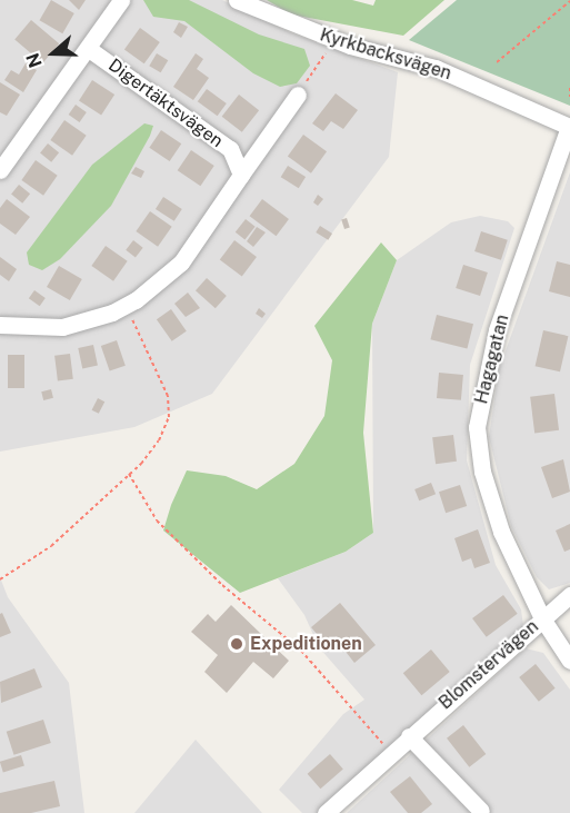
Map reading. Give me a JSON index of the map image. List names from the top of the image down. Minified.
{"streets":{"street":["Kyrkbacksvägen","Digertäktsvägen","Hagagatan","Blomstervägen"]},"crossings":[["Kyrkbacksvägen","Hagagatan"],["Hagagatan","Blomstervägen"]],"places":["Expeditionen"],"north":"left"}
